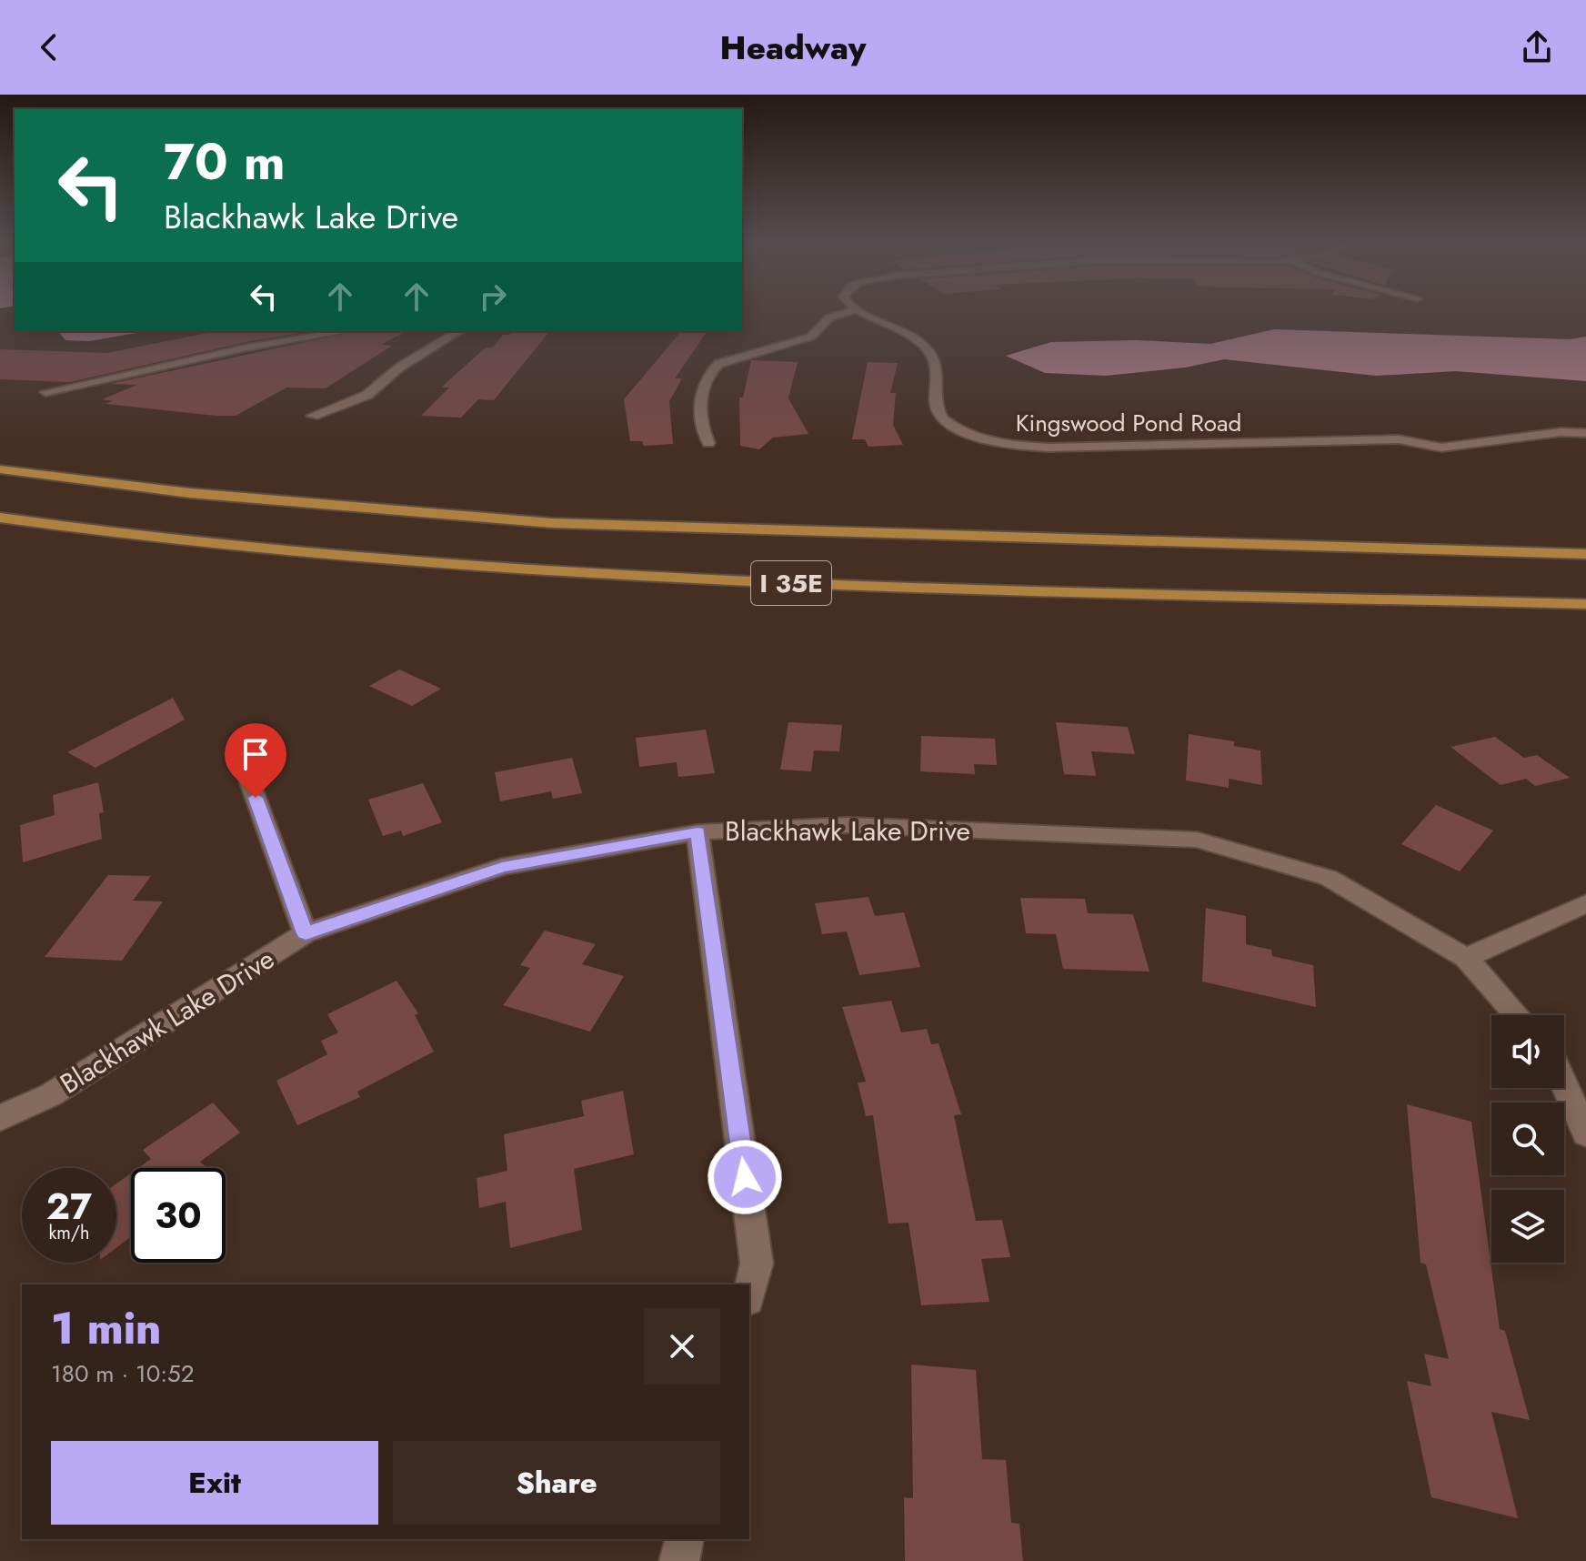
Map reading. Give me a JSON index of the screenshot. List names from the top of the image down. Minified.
{"streets":{"highway":["I 35E"],"street":["Kingswood Pond Road","Blackhawk Lake Drive"]},"page":{"header":"Headway","turn":["70 m","Blackhawk Lake Drive"],"speed":"27 km/h","limit":"30","heading":["1 min","180 m · 10:52"],"buttons":["Exit","Share"]}}
